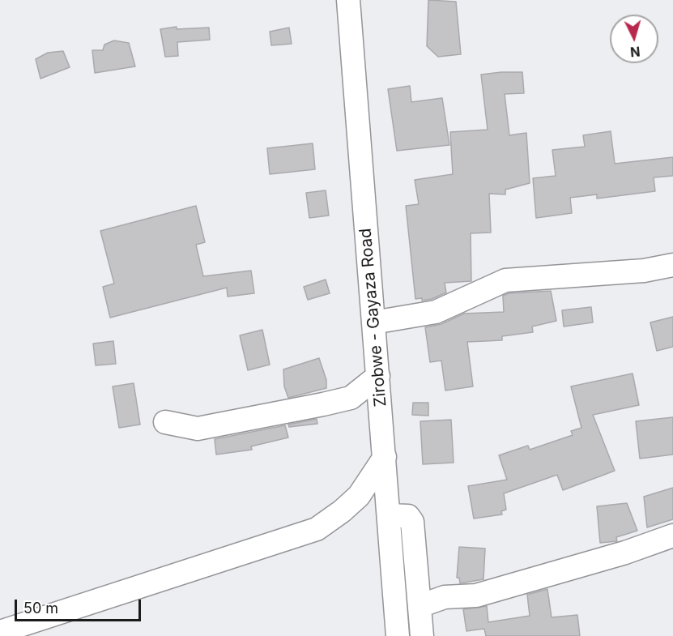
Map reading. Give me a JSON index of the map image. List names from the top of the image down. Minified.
{"streets":{"street":["Zirobwe - Gayaza Road"]},"scale_bar":"50 m","north":"bottom"}
